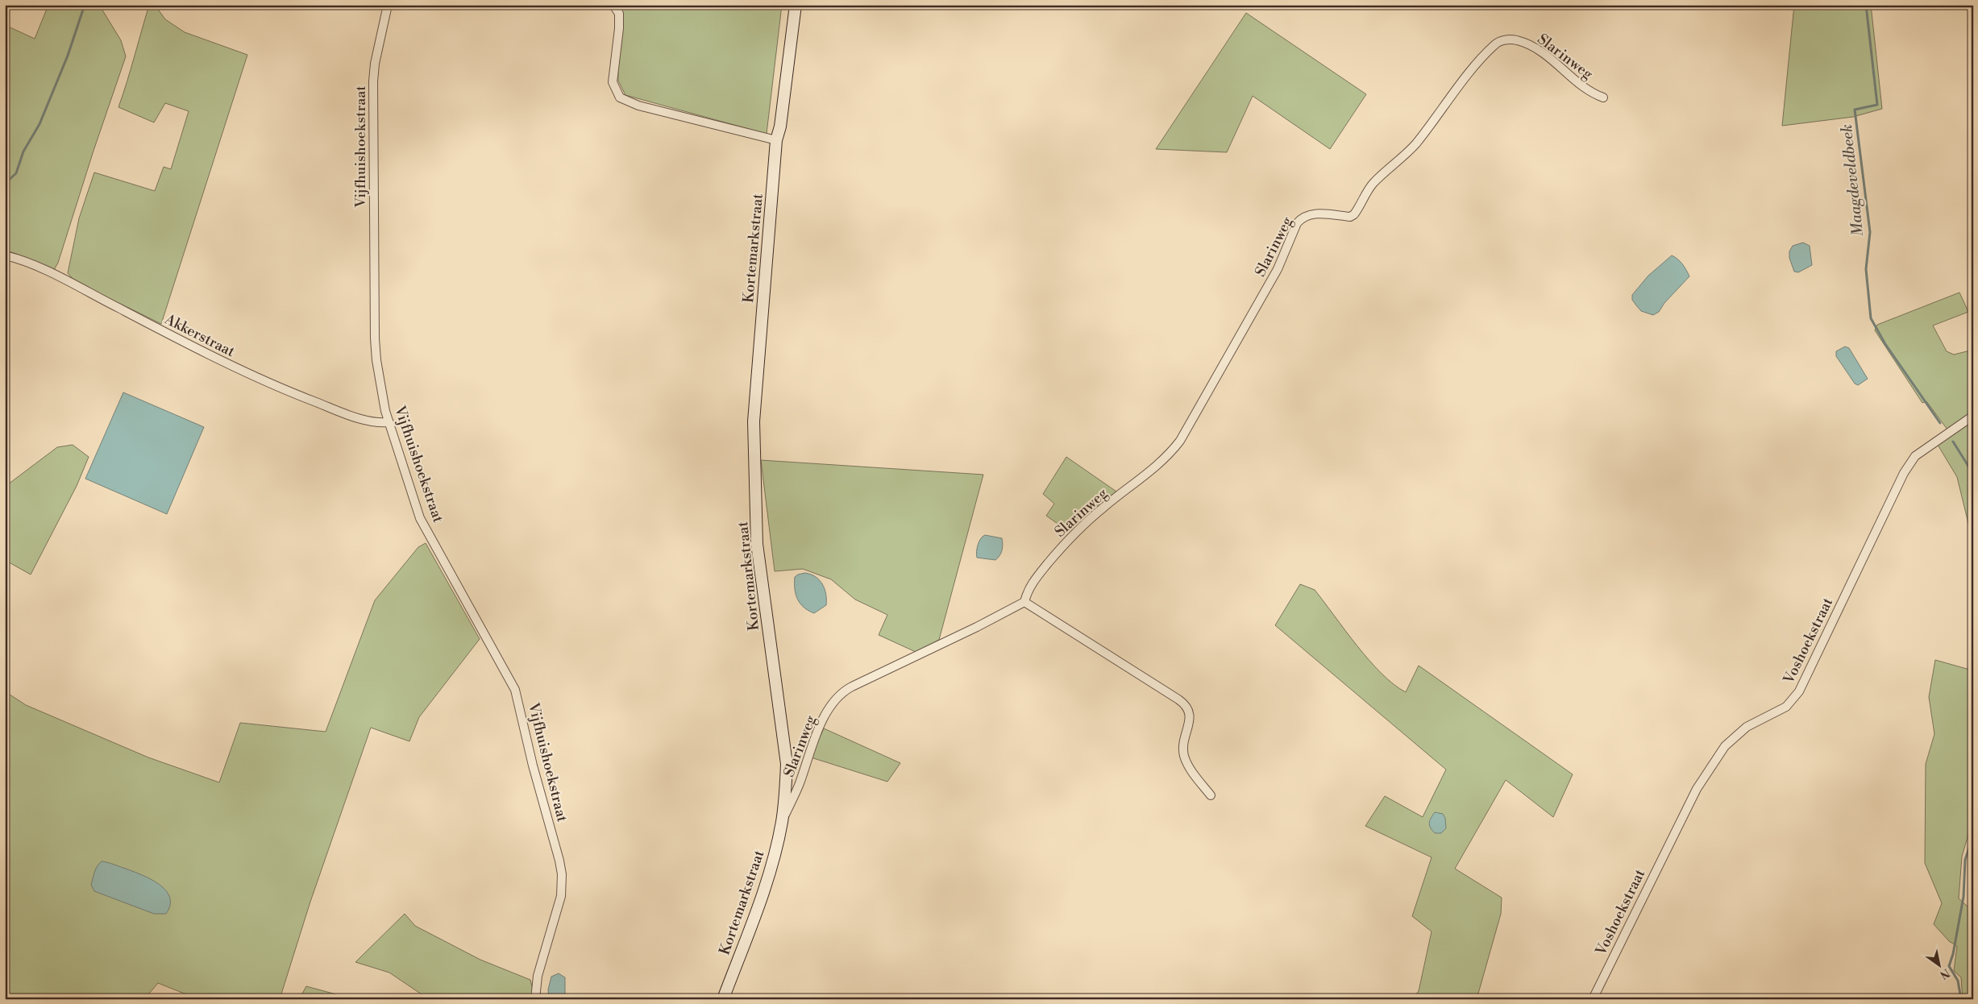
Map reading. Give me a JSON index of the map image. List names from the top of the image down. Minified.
{"streets":{"street":["Slarinweg","Vijfhuishoekstraat","Kortemarkstraat","Akkerstraat","Voshoekstraat"]},"crossings":[["Slarinweg","Kortemarkstraat"],["Vijfhuishoekstraat","Akkerstraat"]],"water":["Maagdeveldbeek"],"north":"bottom right"}
